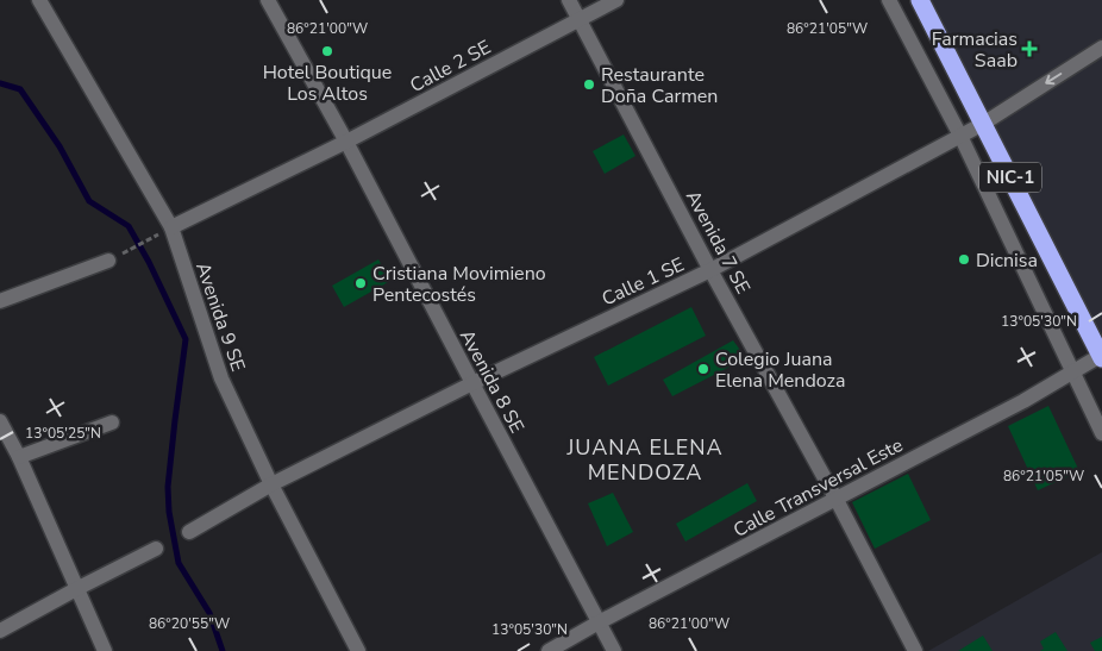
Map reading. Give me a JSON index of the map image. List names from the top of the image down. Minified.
{"streets":{"highway":["NIC-1"],"street":["Calle 2 SE","Avenida 7 SE","Calle 1 SE","Avenida 9 SE","Avenida 8 SE","Calle Transversal Este"]},"crossings":[["Calle 2 SE","Avenida 7 SE"],["Calle 2 SE","Avenida 9 SE"],["Calle 2 SE","Avenida 8 SE"],["NIC-1","Calle 1 SE"],["NIC-1","Calle Transversal Este"],["Avenida 7 SE","Calle 1 SE"],["Avenida 7 SE","Calle Transversal Este"],["Calle 1 SE","Avenida 9 SE"],["Calle 1 SE","Avenida 8 SE"],["Avenida 8 SE","Calle Transversal Este"]],"districts":["JUANA ELENA MENDOZA"],"places":{"health":["Farmacias Saab"],"other":["Hotel Boutique Los Altos","Restaurante Doña Carmen","Dicnisa","Cristiana Movimieno Pentecostés","Colegio Juana Elena Mendoza"]},"coordinates":["86°21'05\"W","86°21'00\"W","13°05'30\"N","13°05'25\"N","86°20'55\"W"]}
